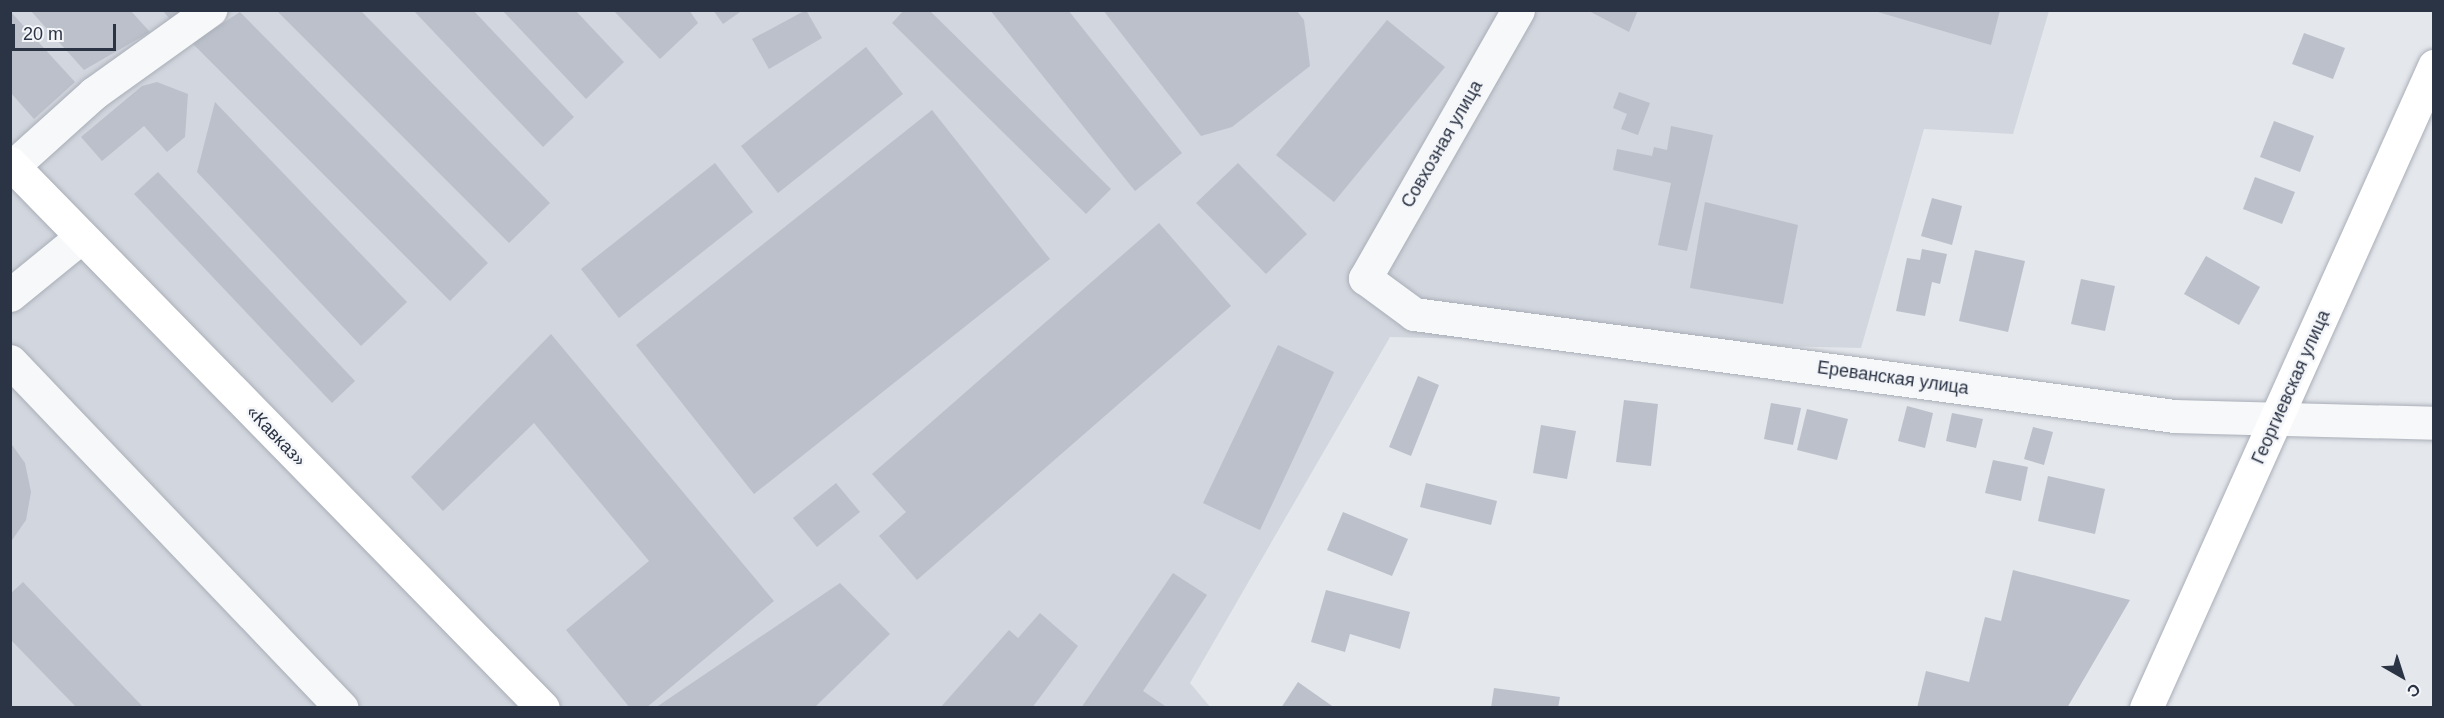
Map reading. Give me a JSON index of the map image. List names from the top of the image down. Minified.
{"streets":{"main road":["Георгиевская улица","«Кавказ»"],"street":["Совхозная улица","Ереванская улица"]},"crossings":[["Совхозная улица","Ереванская улица"],["Ереванская улица","Георгиевская улица"]],"scale_bar":"20 m","north":"bottom right"}
